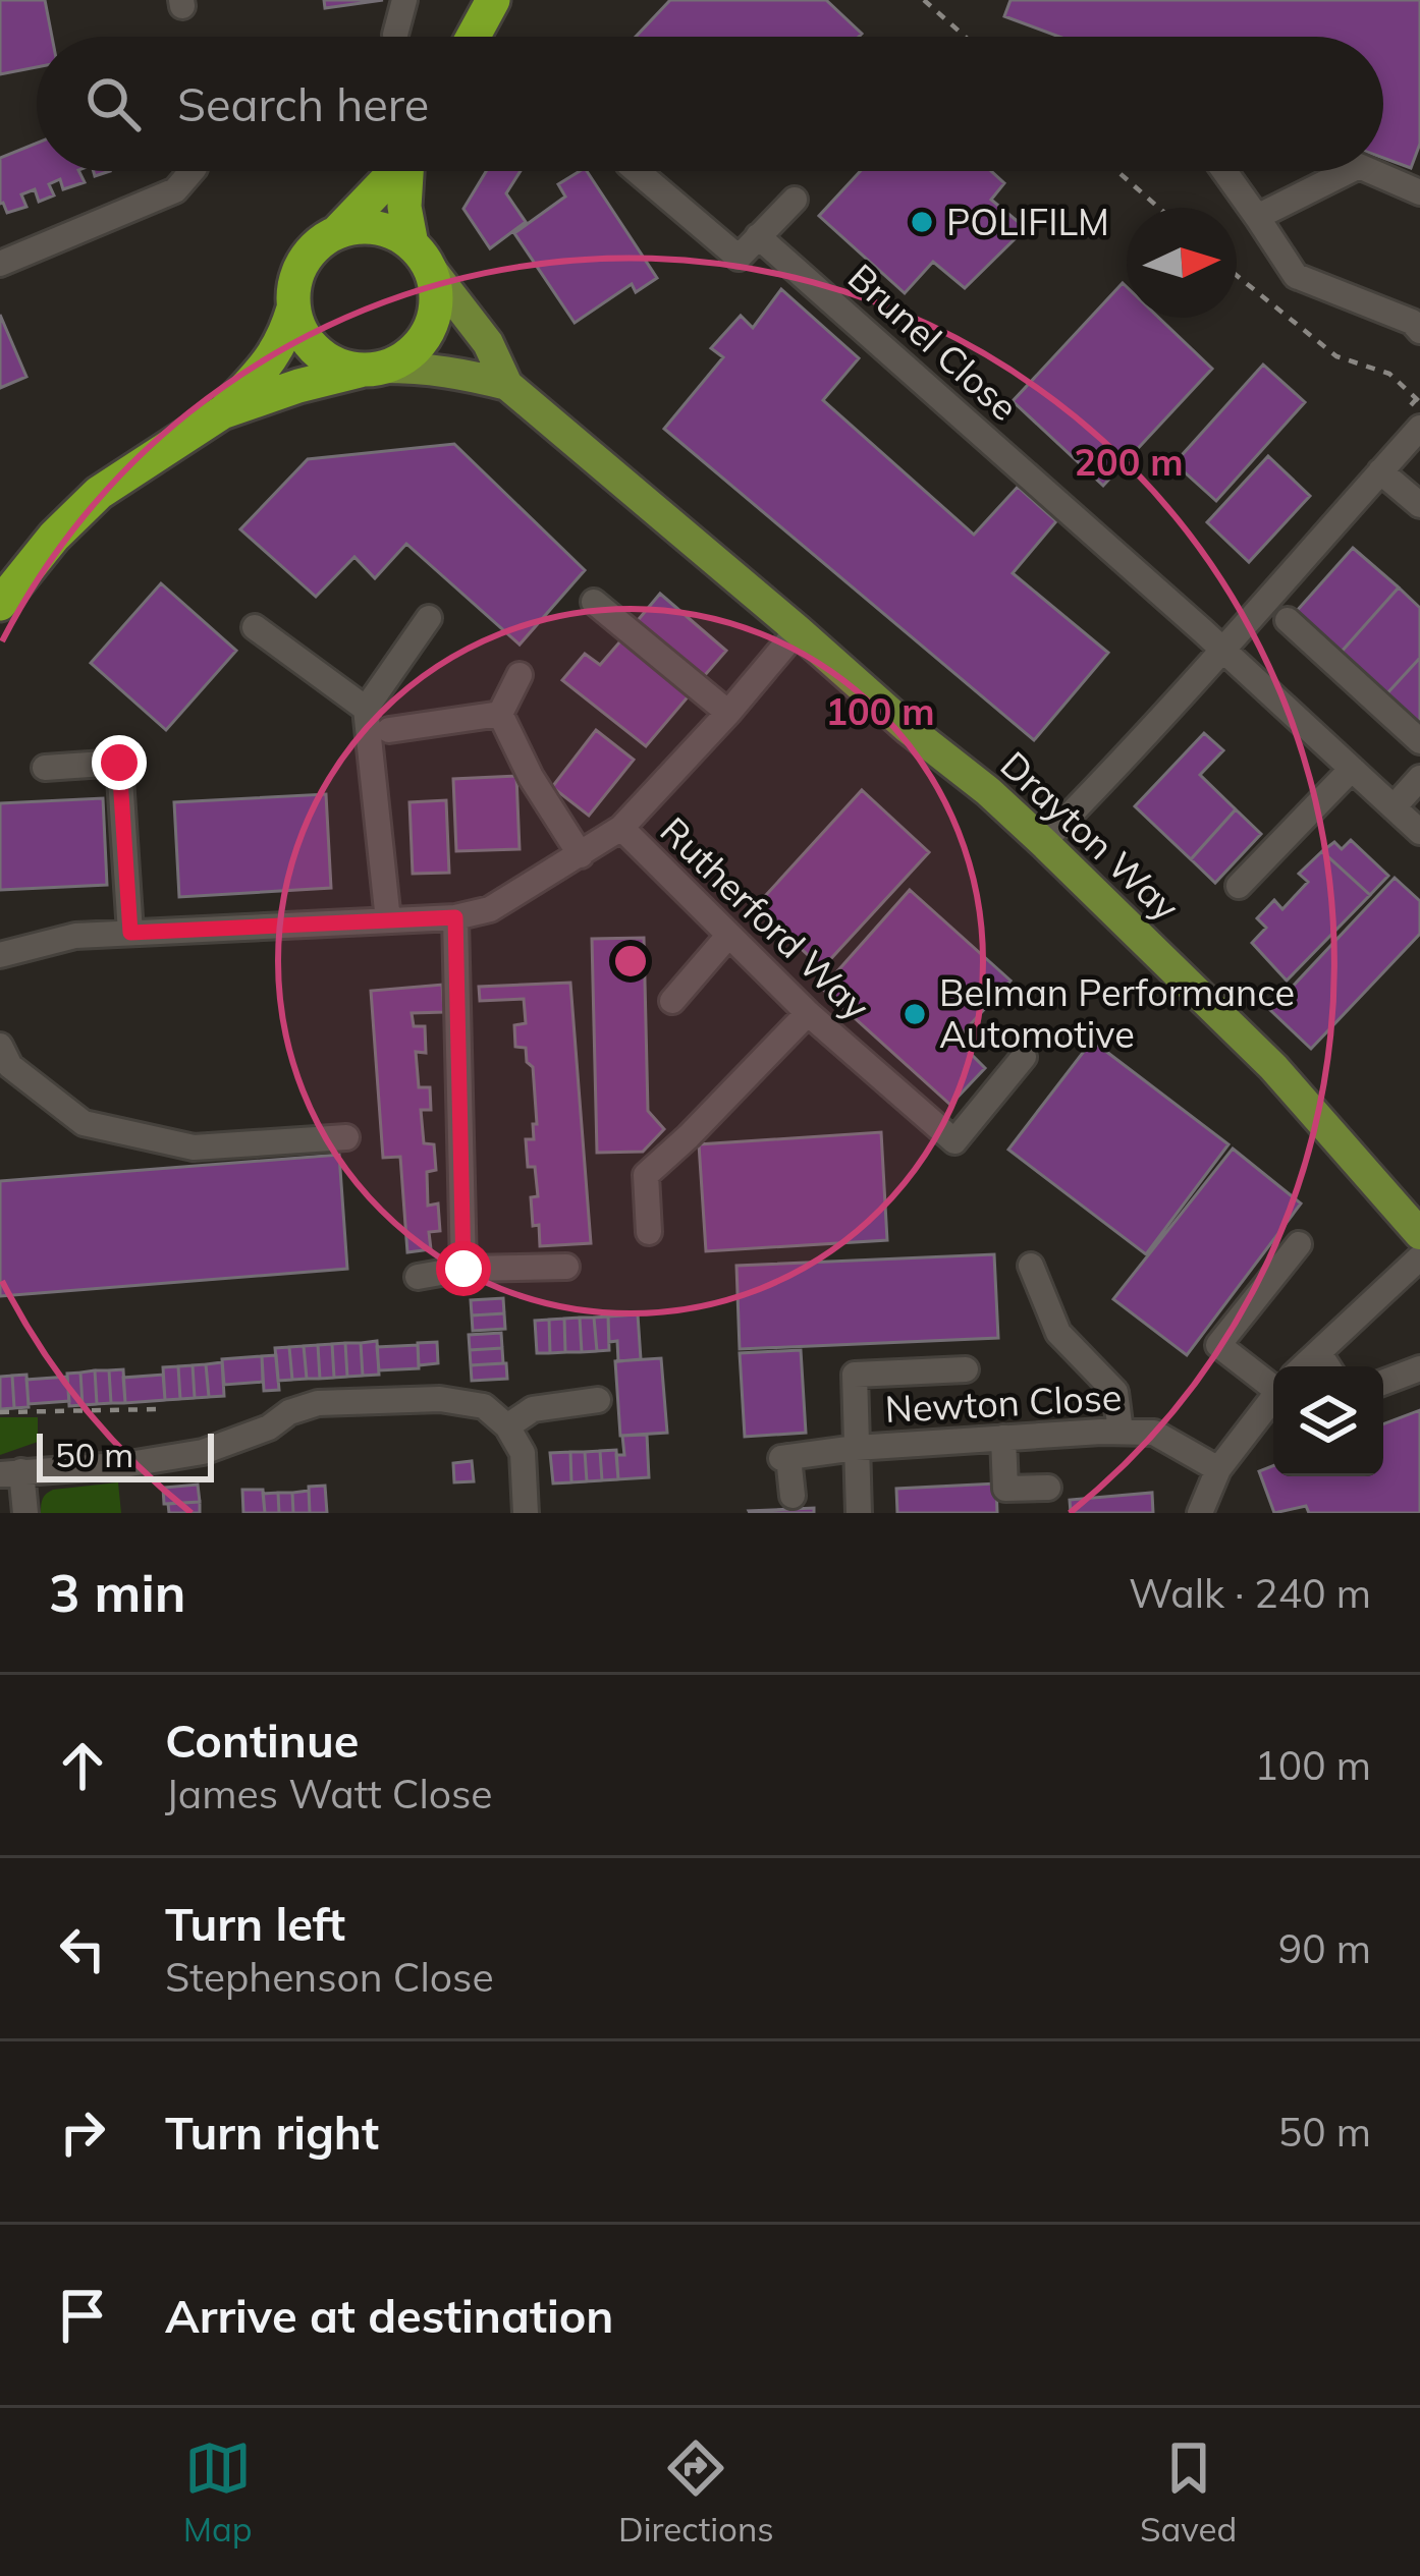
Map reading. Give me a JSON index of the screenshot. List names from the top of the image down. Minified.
{"streets":{"main road":["Drayton Way"],"street":["Brunel Close","Rutherford Way","Newton Close"]},"places":["POLIFILM","Belman Performance Automotive"],"scale_bar":"50 m","north":"right","page":{"search":"Search here","scale":"50 m","heading":["3 min","Walk · 240 m"],"list":[["Continue","James Watt Close","100 m"],["Turn left","Stephenson Close","90 m"],["Turn right","50 m"],"Arrive at destination"],"nav":["Map","Directions","Saved"]},"rings":["200 m","100 m"]}
